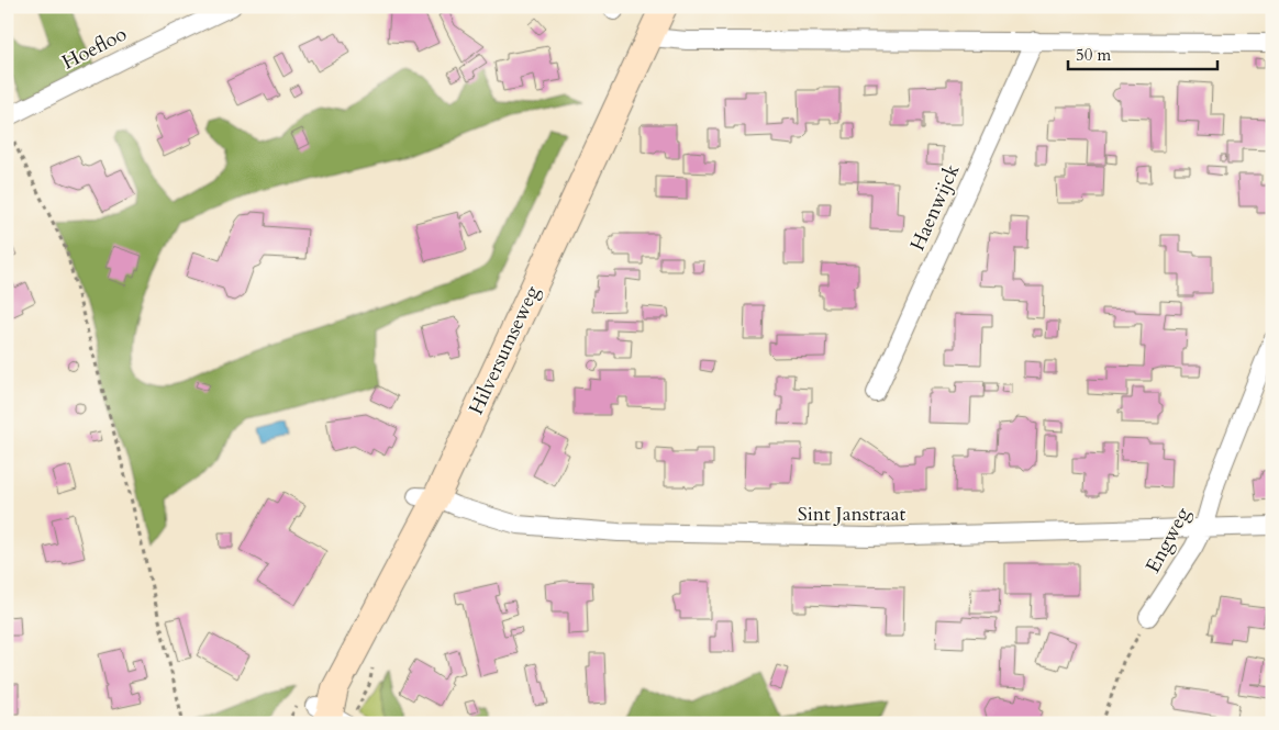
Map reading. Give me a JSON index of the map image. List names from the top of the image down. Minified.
{"streets":{"main road":["Hilversumseweg"],"street":["Hoefloo","Haenwijck","Sint Janstraat","Engweg"]},"crossings":[["Hilversumseweg","Sint Janstraat"],["Sint Janstraat","Engweg"]],"scale_bar":"50 m"}
